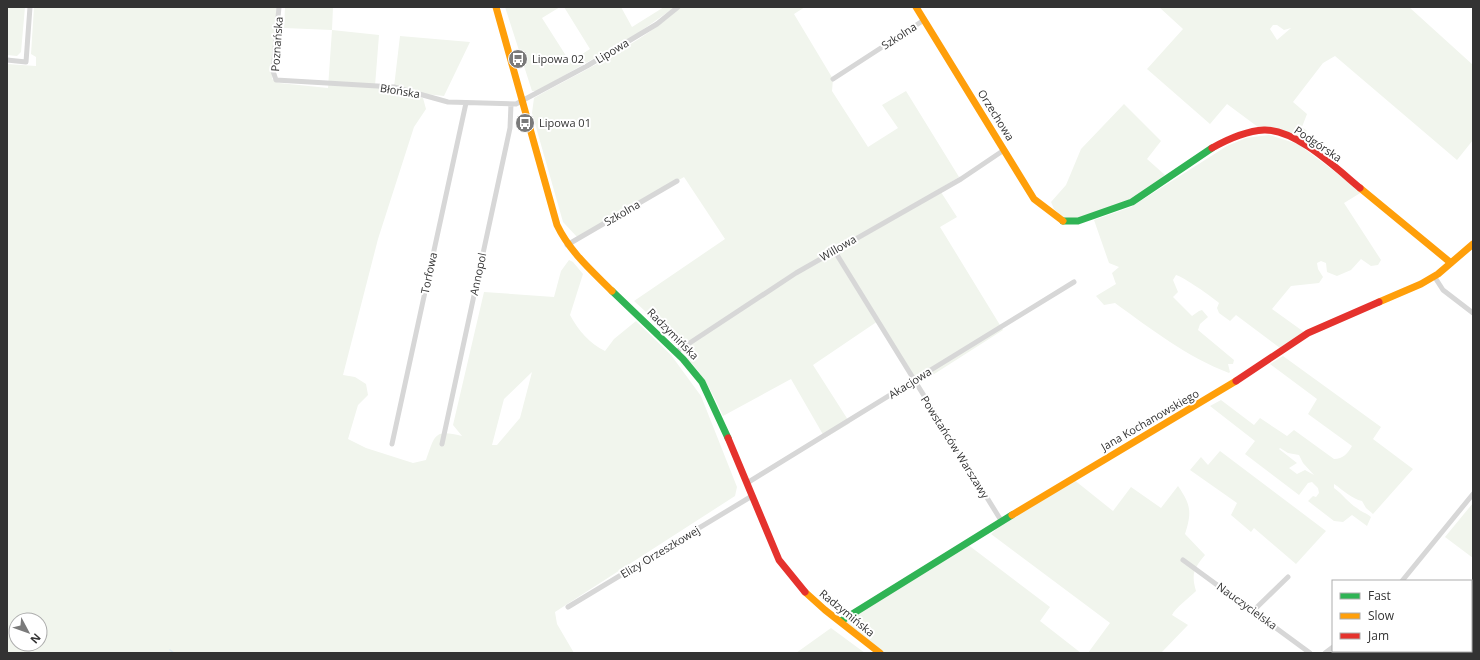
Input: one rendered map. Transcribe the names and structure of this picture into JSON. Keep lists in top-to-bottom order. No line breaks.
{"streets":{"street":["Szkolna","Poznańska","Lipowa","Błońska","Orzechowa","Podgórska","Willowa","Torfowa","Annopol","Radzymińska","Akacjowa","Jana Kochanowskiego","Powstańców Warszawy","Elizy Orzeszkowej","Nauczycielska"]},"crossings":[["Szkolna","Orzechowa"],["Szkolna","Radzymińska"],["Poznańska","Błońska"],["Lipowa","Błońska"],["Lipowa","Radzymińska"],["Błońska","Torfowa"],["Błońska","Annopol"],["Błońska","Radzymińska"],["Orzechowa","Podgórska"],["Orzechowa","Willowa"],["Podgórska","Jana Kochanowskiego"],["Willowa","Radzymińska"],["Willowa","Powstańców Warszawy"],["Radzymińska","Akacjowa"],["Radzymińska","Jana Kochanowskiego"],["Radzymińska","Elizy Orzeszkowej"],["Akacjowa","Powstańców Warszawy"],["Jana Kochanowskiego","Powstańców Warszawy"]],"places":{"bus stop":["Lipowa 02","Lipowa 01"]},"legend":["Fast","Slow","Jam"],"north":"bottom right"}
